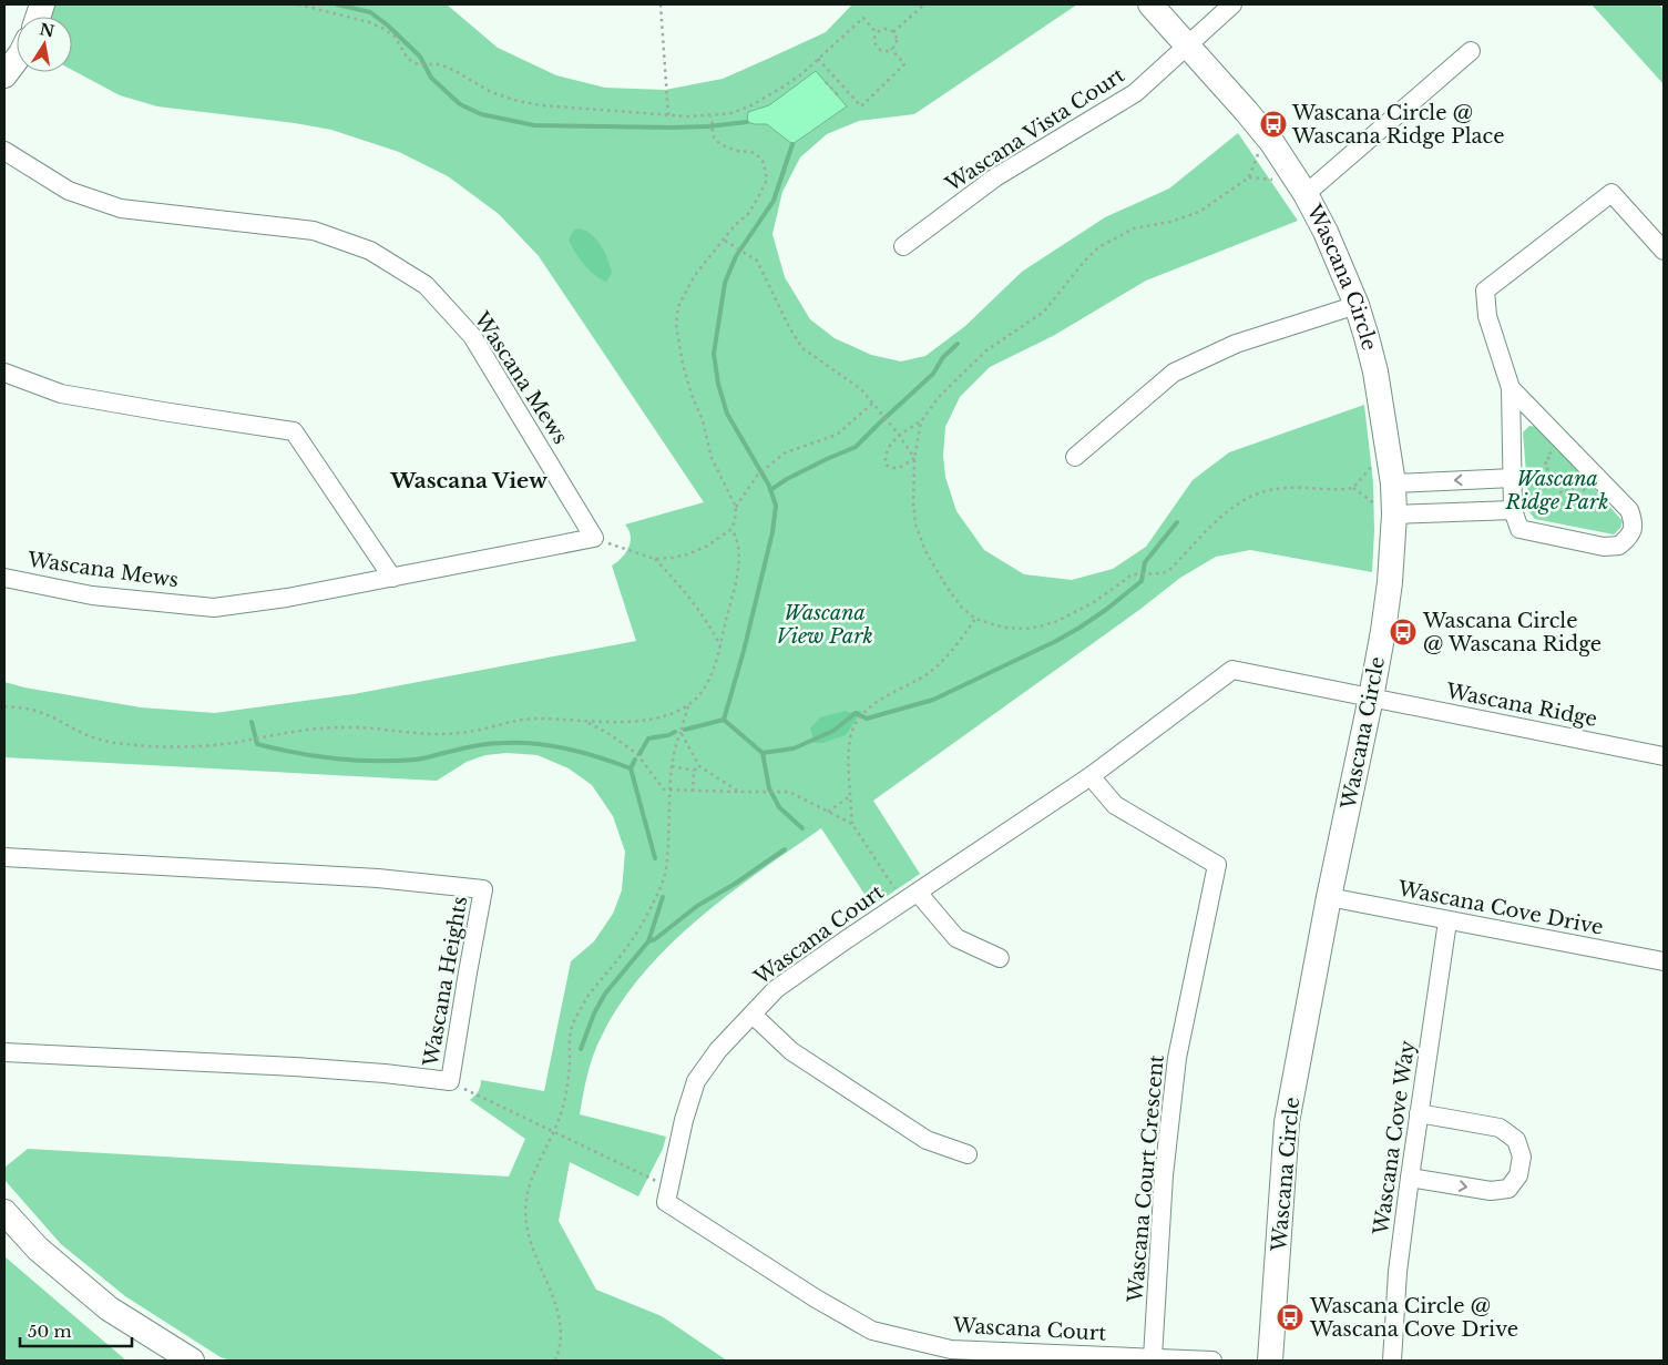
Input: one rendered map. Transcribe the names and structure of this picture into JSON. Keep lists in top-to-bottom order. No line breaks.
{"streets":{"street":["Wascana Vista Court","Wascana Circle","Wascana Mews","Wascana Ridge","Wascana Cove Drive","Wascana Court","Wascana Heights","Wascana Cove Way","Wascana Court Crescent"]},"crossings":[["Wascana Vista Court","Wascana Circle"],["Wascana Circle","Wascana Ridge"],["Wascana Circle","Wascana Cove Drive"],["Wascana Circle","Wascana Court"],["Wascana Ridge","Wascana Court"],["Wascana Cove Drive","Wascana Cove Way"],["Wascana Court","Wascana Court Crescent"]],"districts":["Wascana View"],"parks":["Wascana Ridge Park","Wascana View Park"],"places":{"bus stop":["Wascana Circle @ Wascana Ridge Place","Wascana Circle @ Wascana Ridge","Wascana Circle @ Wascana Cove Drive"]},"scale_bar":"50 m","north":"top"}
